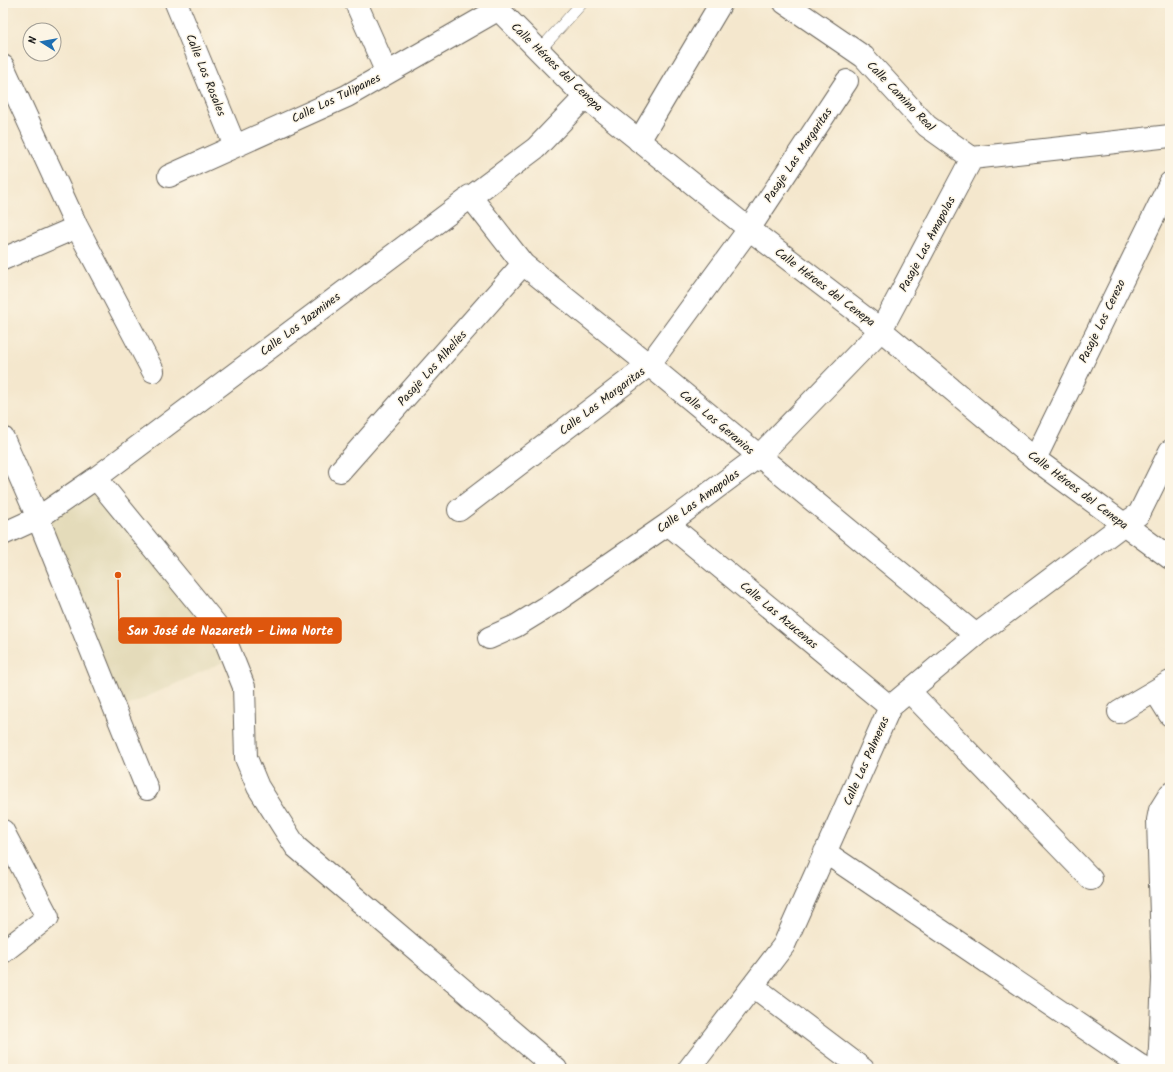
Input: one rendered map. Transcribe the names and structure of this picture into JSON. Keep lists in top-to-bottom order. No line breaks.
{"streets":{"street":["Calle Héroes del Cenepa","Calle Los Rosales","Calle Camino Real","Calle Los Tulipanes","Pasaje Las Margaritas","Pasaje Las Amapolas","Pasaje Los Cerezo","Calle Los Jazmines","Pasaje Los Alhelíes","Calle Las Margaritas","Calle Los Geranios","Calle Las Amapolas","Calle Las Azucenas","Calle Las Palmeras"]},"crossings":[["Calle Héroes del Cenepa","Calle Los Tulipanes"],["Calle Héroes del Cenepa","Pasaje Las Margaritas"],["Calle Héroes del Cenepa","Pasaje Las Amapolas"],["Calle Héroes del Cenepa","Pasaje Los Cerezo"],["Calle Héroes del Cenepa","Calle Los Jazmines"],["Calle Héroes del Cenepa","Calle Las Margaritas"],["Calle Héroes del Cenepa","Calle Las Amapolas"],["Calle Héroes del Cenepa","Calle Las Palmeras"],["Calle Los Rosales","Calle Los Tulipanes"],["Calle Camino Real","Pasaje Las Amapolas"],["Pasaje Las Margaritas","Calle Las Margaritas"],["Pasaje Las Amapolas","Calle Las Amapolas"],["Calle Los Jazmines","Calle Los Geranios"],["Pasaje Los Alhelíes","Calle Los Geranios"],["Calle Las Margaritas","Calle Los Geranios"],["Calle Los Geranios","Calle Las Amapolas"],["Calle Los Geranios","Calle Las Palmeras"],["Calle Las Amapolas","Calle Las Azucenas"],["Calle Las Azucenas","Calle Las Palmeras"]],"places":["San José de Nazareth - Lima Norte"],"north":"left"}
